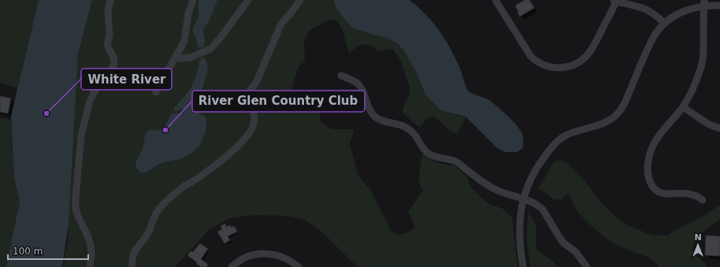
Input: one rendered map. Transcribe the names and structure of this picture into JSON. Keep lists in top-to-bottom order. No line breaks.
{"places":["White River","River Glen Country Club"],"scale_bar":"100 m","north":"top"}
